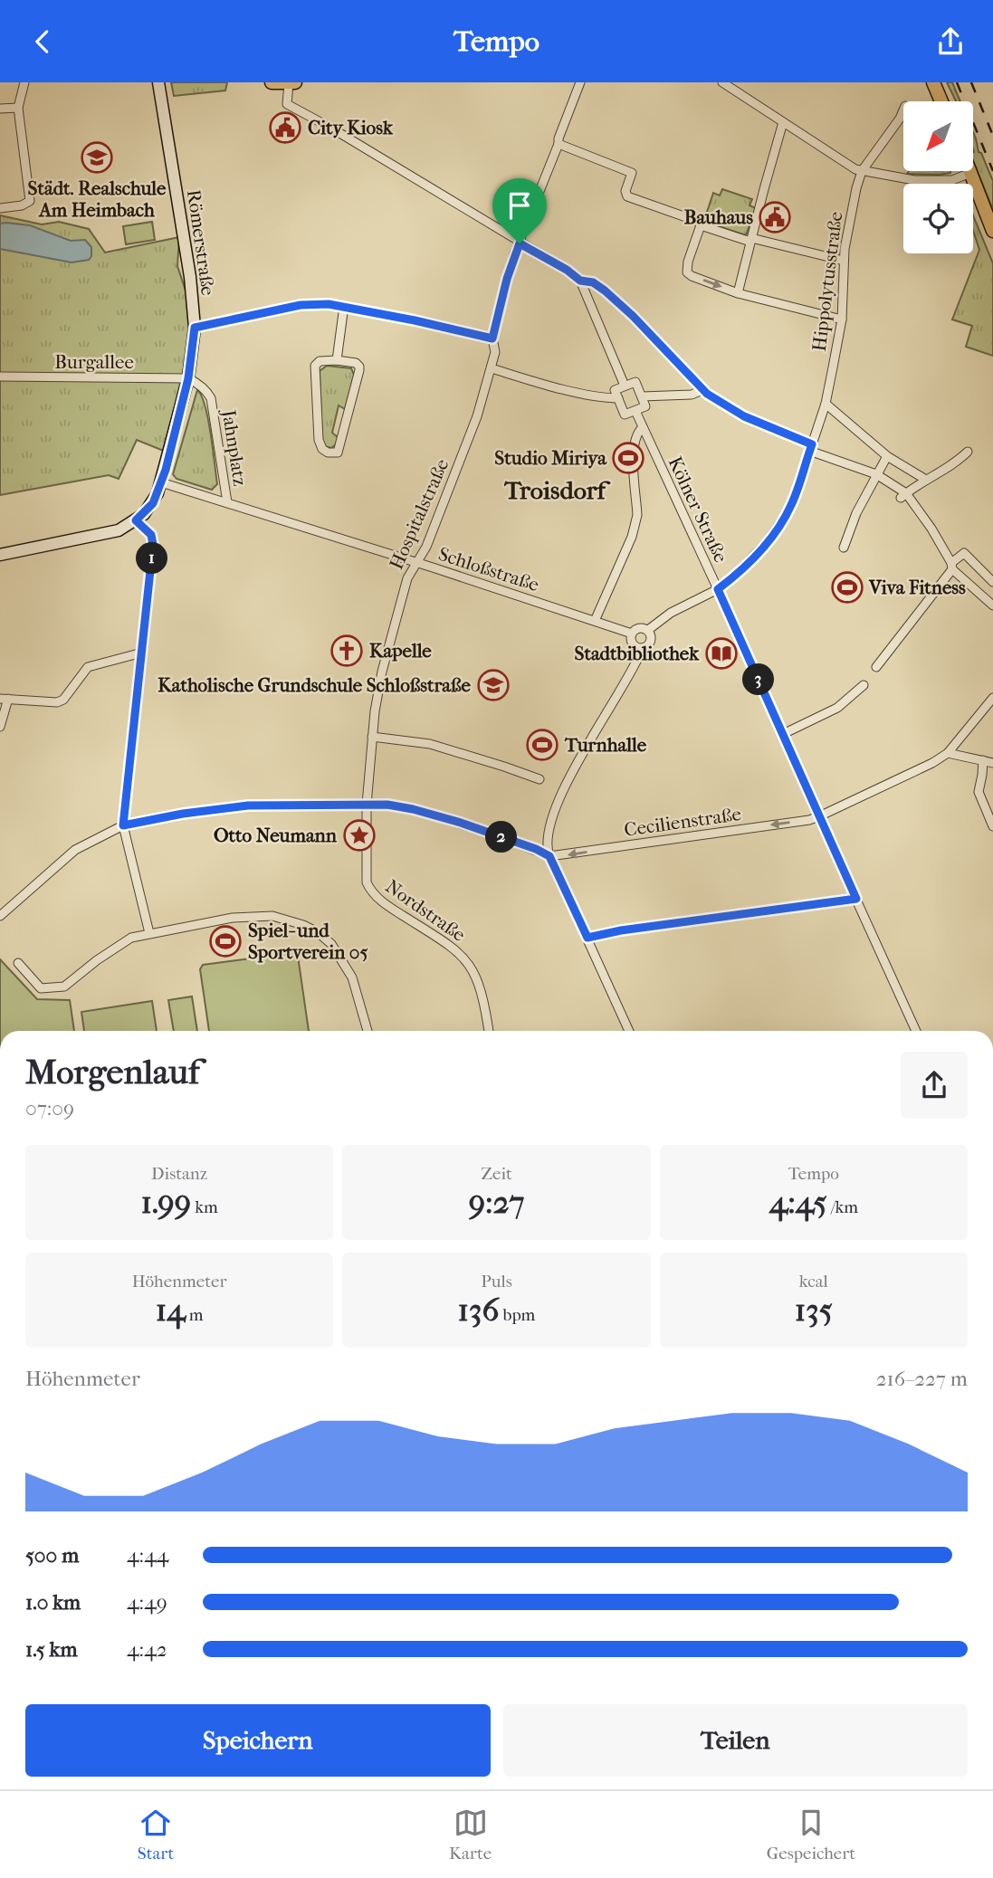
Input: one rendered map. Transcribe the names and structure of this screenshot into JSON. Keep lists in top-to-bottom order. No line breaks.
{"streets":{"street":["Römerstraße","Hippolytusstraße","Burgallee","Jahnplatz","Kölner Straße","Hospitalstraße","Schloßstraße","Cecilienstraße","Nordstraße"]},"crossings":[["Römerstraße","Burgallee"],["Römerstraße","Jahnplatz"],["Hippolytusstraße","Kölner Straße"],["Burgallee","Jahnplatz"],["Jahnplatz","Schloßstraße"],["Kölner Straße","Cecilienstraße"],["Hospitalstraße","Schloßstraße"],["Hospitalstraße","Nordstraße"]],"one_way":["Cecilienstraße"],"districts":["Troisdorf"],"places":{"public building":["City Kiosk","Bauhaus"],"school or university":["Städt. Realschule Am Heimbach","Katholische Grundschule Schloßstraße"],"sports":["Studio Miriya","Viva Fitness","Turnhalle","Spiel- und Sportverein 05"],"church":["Kapelle"],"library":["Stadtbibliothek"],"place":["Otto Neumann"]},"north":"bottom left","page":{"header":"Tempo","pins":["1","3","2"],"heading":["Morgenlauf","07:09"],"stats":[["Distanz","1.99 km"],["Zeit","9:27"],["Tempo","4:45 /km"],["Höhenmeter","14 m"],["Puls","136 bpm"],["kcal","135"]],"chart":["Höhenmeter","216–227 m"],"list":[{"name":"500 m","note":"4:44"},{"name":"1.0 km","note":"4:49"},{"name":"1.5 km","note":"4:42"}],"buttons":["Speichern","Teilen"],"tabs":["Start","Karte","Gespeichert"]}}
